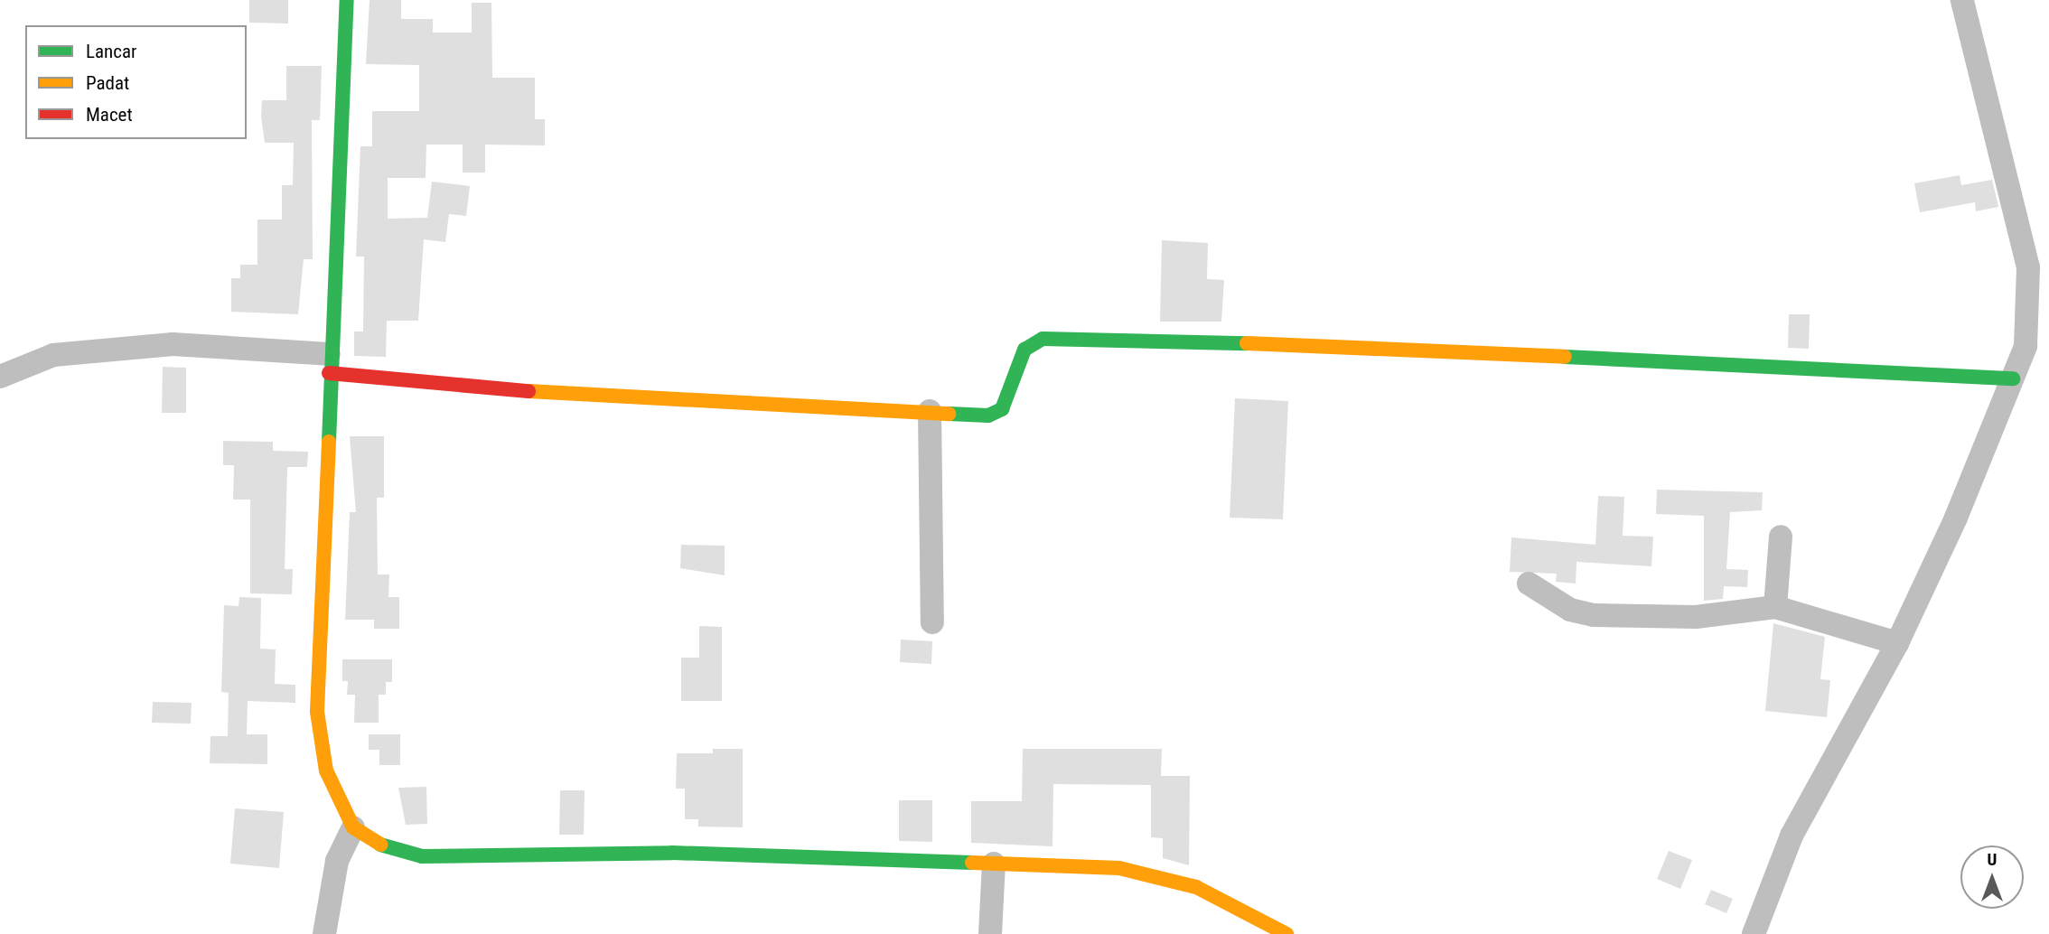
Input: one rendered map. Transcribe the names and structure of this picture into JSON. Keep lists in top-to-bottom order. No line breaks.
{"legend":["Lancar","Padat","Macet"],"north":"top"}
